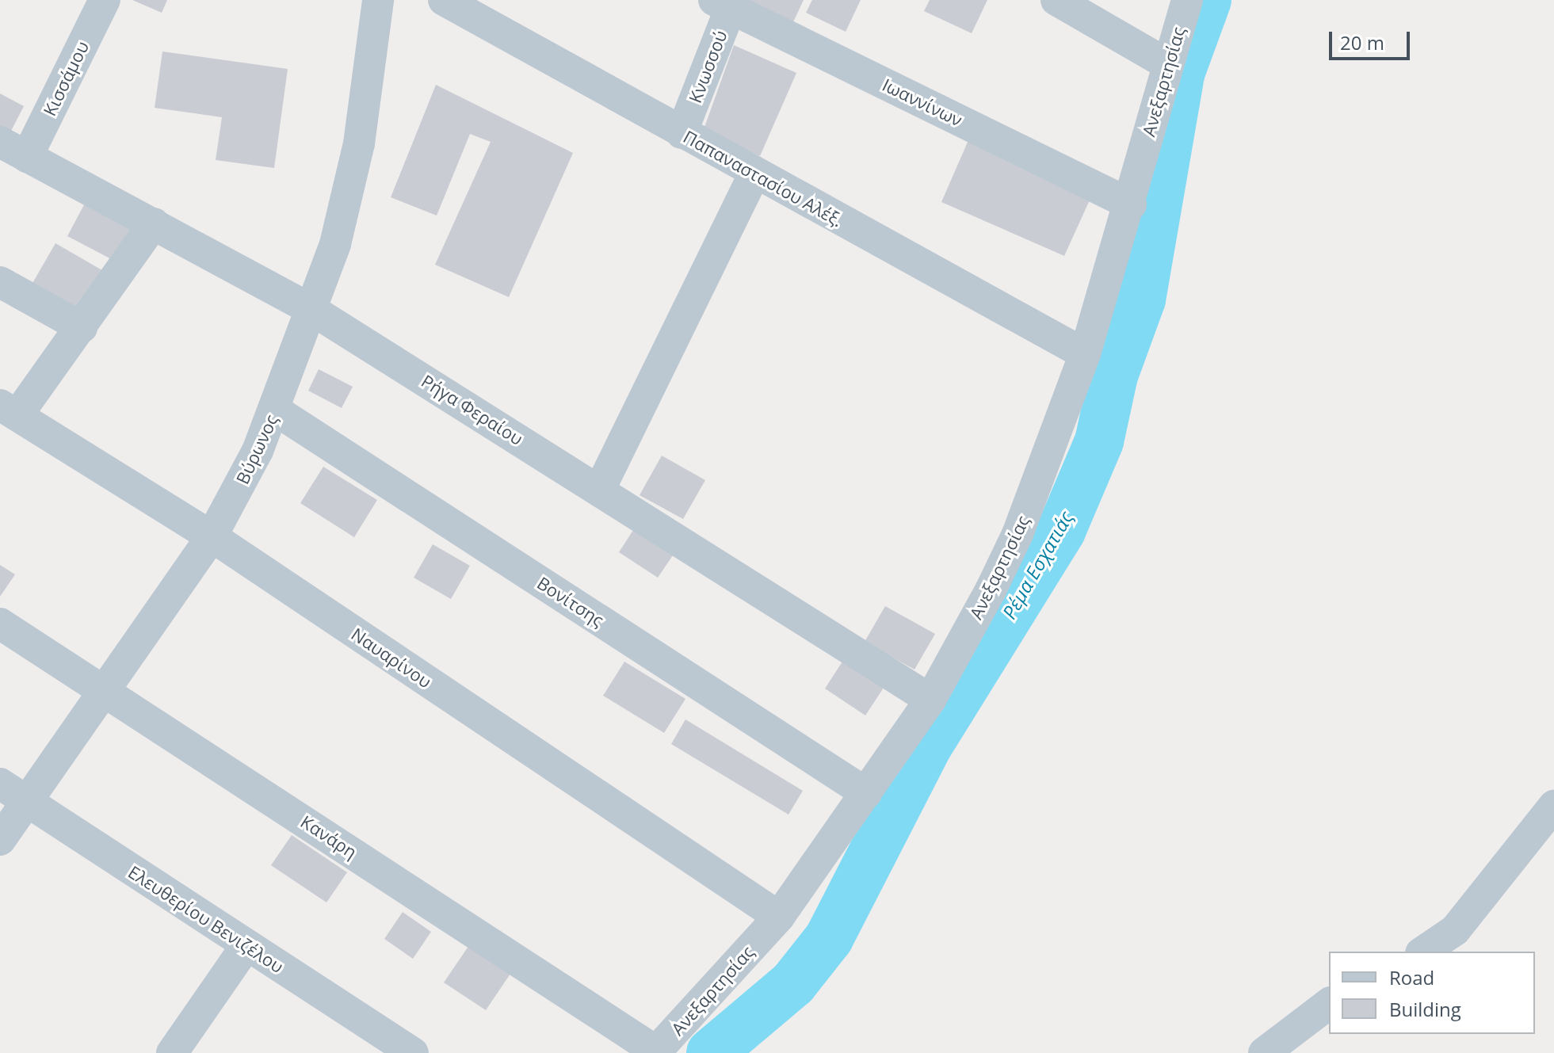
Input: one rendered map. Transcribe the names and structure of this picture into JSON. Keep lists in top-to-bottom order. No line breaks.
{"streets":{"street":["Κνωσσού","Κισσάμου","Ανεξαρτησίας","Ιωαννίνων","Παπαναστασίου Αλέξ.","Ρήγα Φεραίου","Βύρωνος","Βονίτσης","Ναυαρίνου","Κανάρη","Ελευθερίου Βενιζέλου"]},"crossings":[["Κνωσσού","Ιωαννίνων"],["Κνωσσού","Παπαναστασίου Αλέξ."],["Κισσάμου","Ρήγα Φεραίου"],["Ανεξαρτησίας","Ιωαννίνων"],["Ανεξαρτησίας","Παπαναστασίου Αλέξ."],["Ανεξαρτησίας","Ρήγα Φεραίου"],["Ανεξαρτησίας","Βονίτσης"],["Ανεξαρτησίας","Ναυαρίνου"],["Ανεξαρτησίας","Κανάρη"],["Ρήγα Φεραίου","Βύρωνος"],["Βύρωνος","Βονίτσης"],["Βύρωνος","Ναυαρίνου"],["Βύρωνος","Κανάρη"],["Βύρωνος","Ελευθερίου Βενιζέλου"]],"water":["Ρέμα Εσχατιάς"],"legend":["Road","Building"],"scale_bar":"20 m"}
